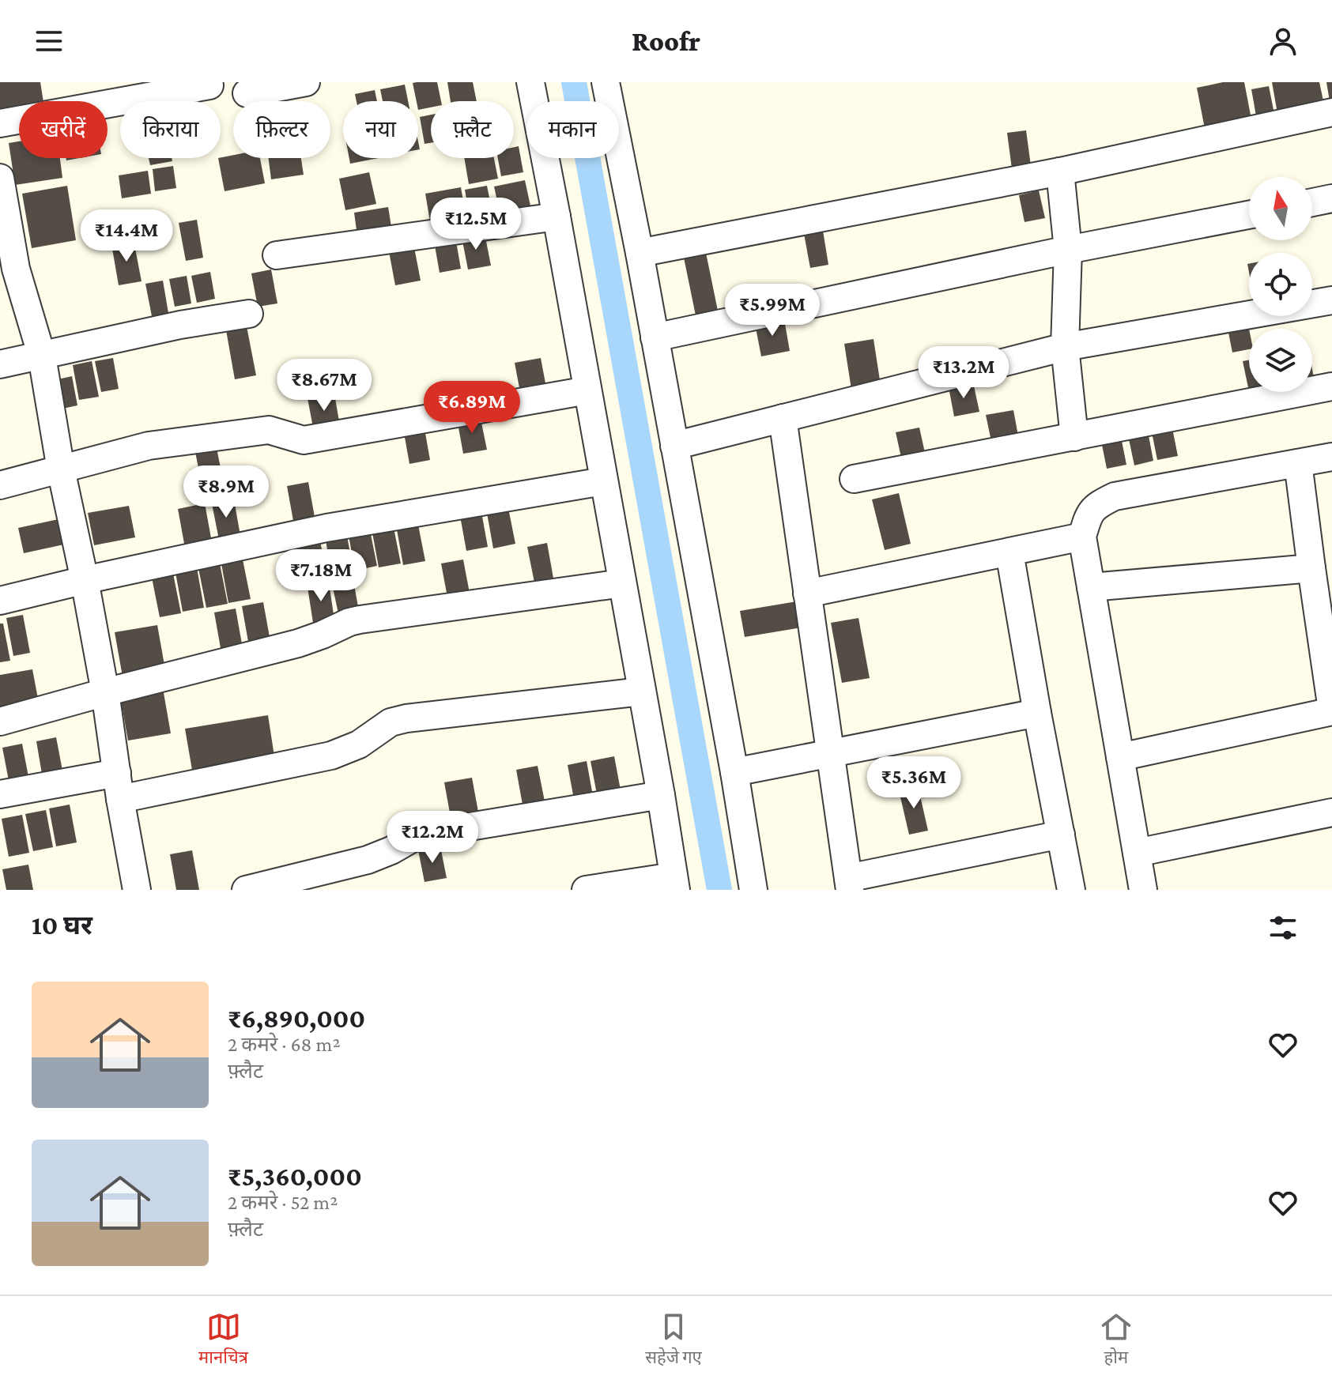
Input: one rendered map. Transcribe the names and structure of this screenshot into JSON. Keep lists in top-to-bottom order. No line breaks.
{"north":"top","page":{"header":"Roofr","chip":["खरीदें","किराया","फ़िल्टर","नया","फ़्लैट","मकान"],"price":["₹12.5M","₹14.4M","₹5.99M","₹13.2M","₹8.67M","₹6.89M","₹8.9M","₹7.18M","₹5.36M","₹12.2M"],"heading":"10 घर","list":[{"name":"₹6,890,000","note":"2 कमरे · 68 m² · फ़्लैट"},{"name":"₹5,360,000","note":"2 कमरे · 52 m² · फ़्लैट"}],"tabs":["मानचित्र","सहेजे गए","होम"]}}
